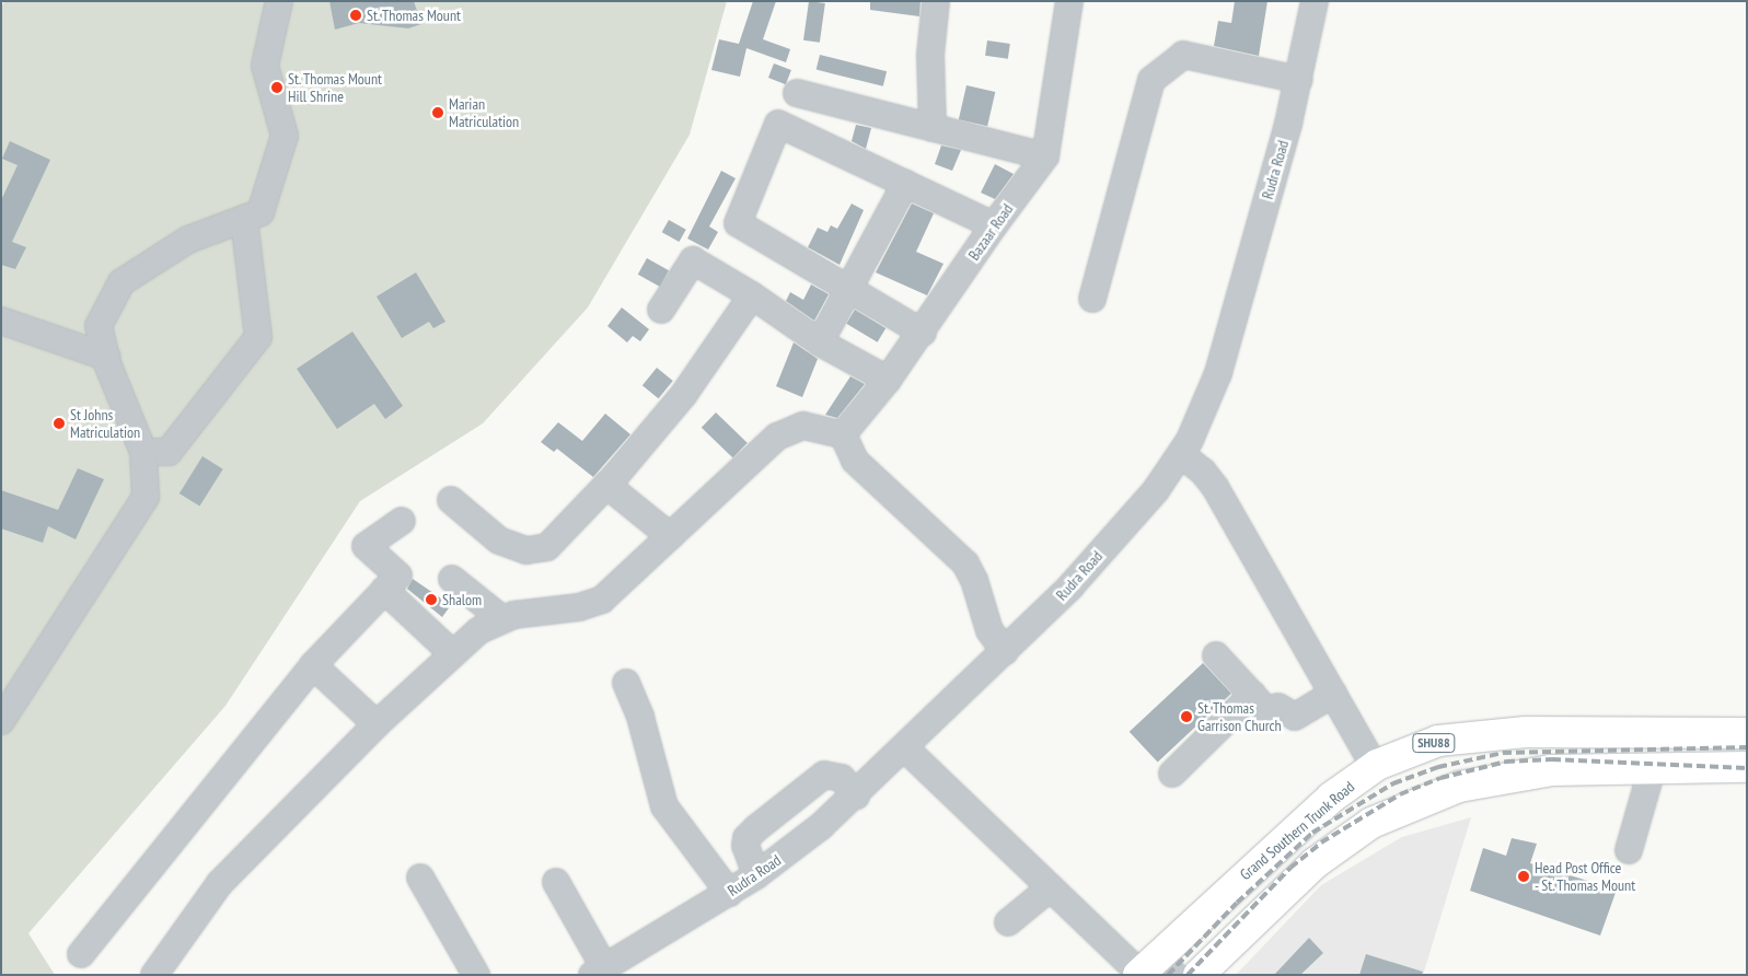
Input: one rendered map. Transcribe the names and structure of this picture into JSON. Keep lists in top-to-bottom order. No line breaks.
{"streets":{"main road":["SHU88","Grand Southern Trunk Road"],"street":["Rudra Road","Bazaar Road"]},"places":["St. Thomas Mount","St. Thomas Mount Hill Shrine","Marian Matriculation","St Johns Matriculation","Shalom","St. Thomas Garrison Church","Head Post Office - St. Thomas Mount"]}
